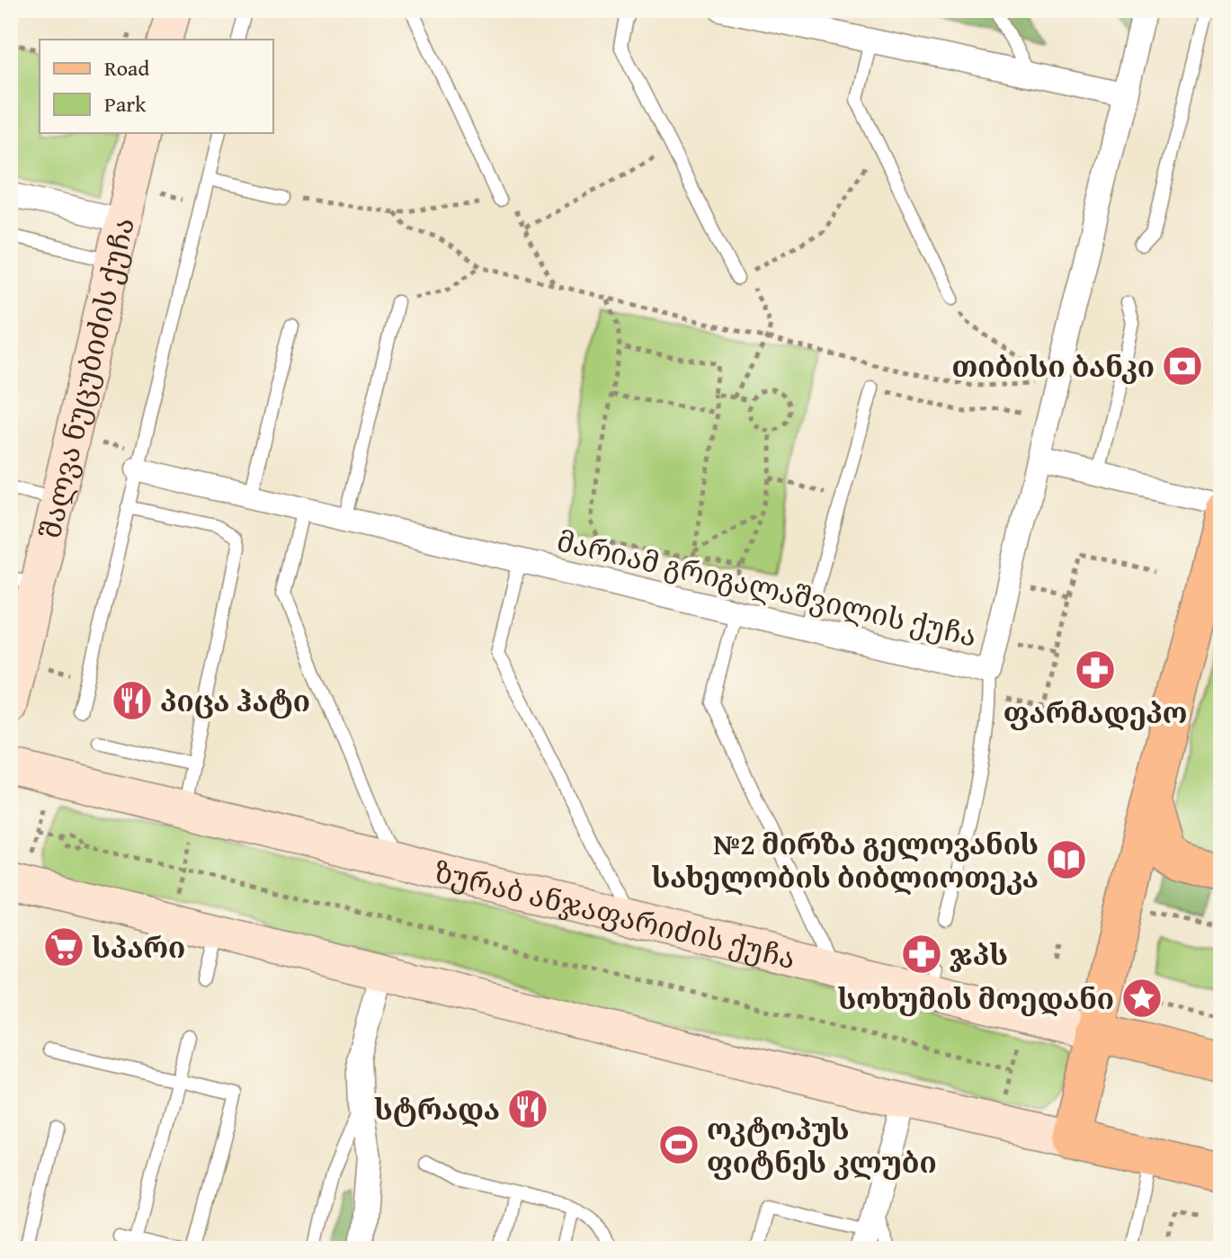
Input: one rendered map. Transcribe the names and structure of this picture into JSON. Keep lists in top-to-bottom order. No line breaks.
{"streets":{"main road":["შალვა ნუცუბიძის ქუჩა","ზურაბ ანჯაფარიძის ქუჩა"],"street":["მარიამ გრიგალაშვილის ქუჩა"]},"places":{"bank":["თიბისი ბანკი"],"pharmacy":["ფარმადეპო","ჯპს"],"restaurant":["პიცა ჰატი","სტრადა"],"library":["№2 მირზა გელოვანის სახელობის ბიბლიოთეკა"],"supermarket":["სპარი"],"place":["სოხუმის მოედანი"],"sports":["ოკტოპუს ფიტნეს კლუბი"]},"legend":["Road","Park"]}
